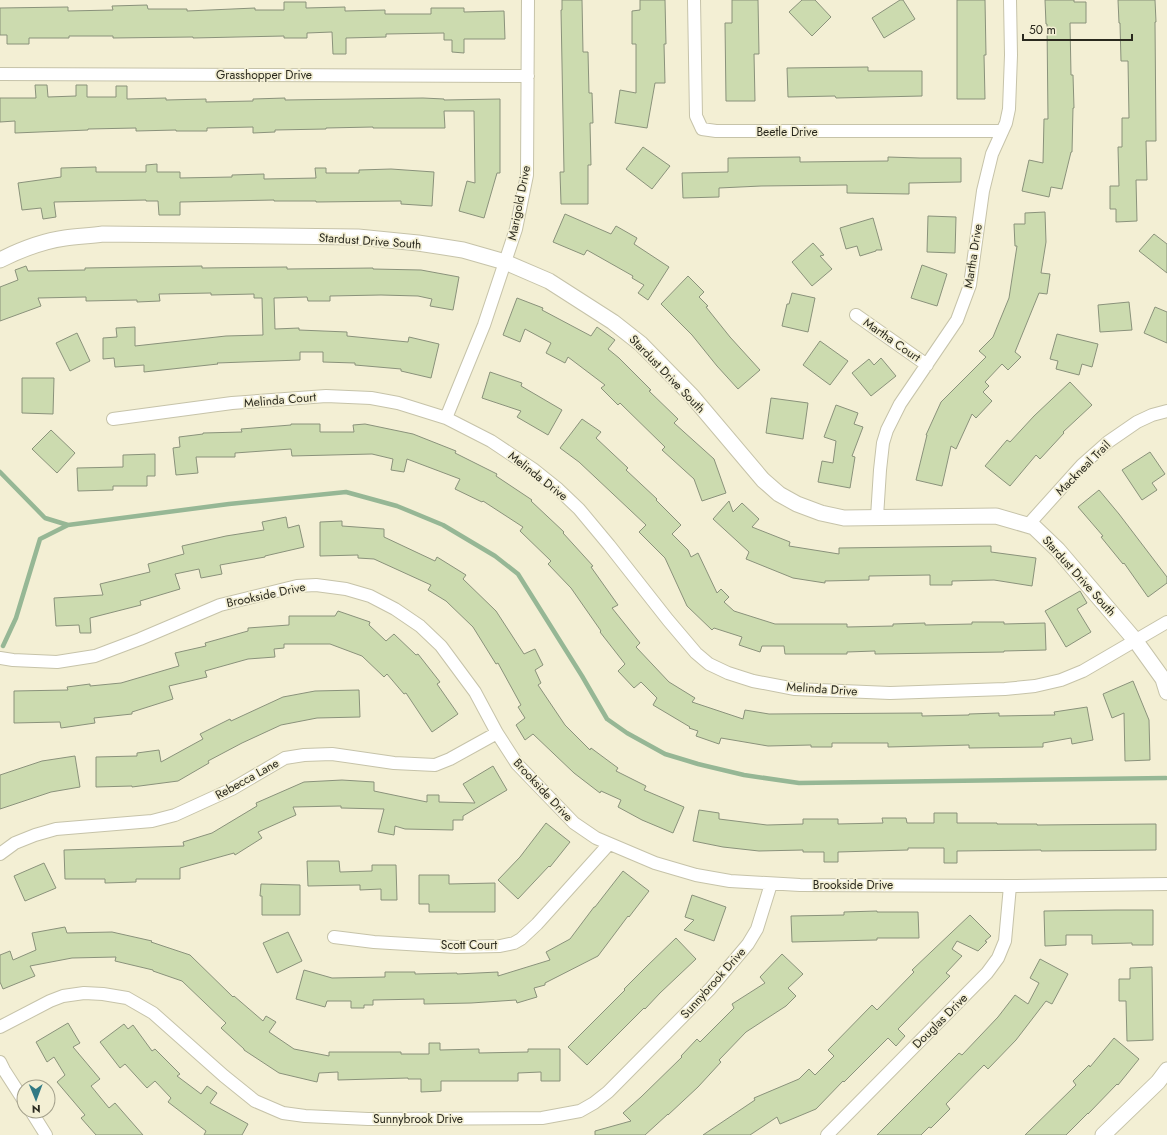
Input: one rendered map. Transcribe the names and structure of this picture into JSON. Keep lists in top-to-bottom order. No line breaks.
{"streets":{"street":["Grasshopper Drive","Beetle Drive","Marigold Drive","Stardust Drive South","Martha Drive","Martha Court","Melinda Court","Mackneal Trail","Melinda Drive","Brookside Drive","Rebecca Lane","Scott Court","Sunnybrook Drive","Douglas Drive"]},"crossings":[["Grasshopper Drive","Marigold Drive"],["Beetle Drive","Martha Drive"],["Marigold Drive","Stardust Drive South"],["Marigold Drive","Melinda Court"],["Marigold Drive","Melinda Drive"],["Stardust Drive South","Martha Drive"],["Stardust Drive South","Mackneal Trail"],["Stardust Drive South","Melinda Drive"],["Martha Drive","Martha Court"],["Melinda Court","Melinda Drive"],["Brookside Drive","Rebecca Lane"],["Brookside Drive","Scott Court"],["Brookside Drive","Sunnybrook Drive"],["Brookside Drive","Douglas Drive"]],"scale_bar":"50 m","north":"bottom"}
